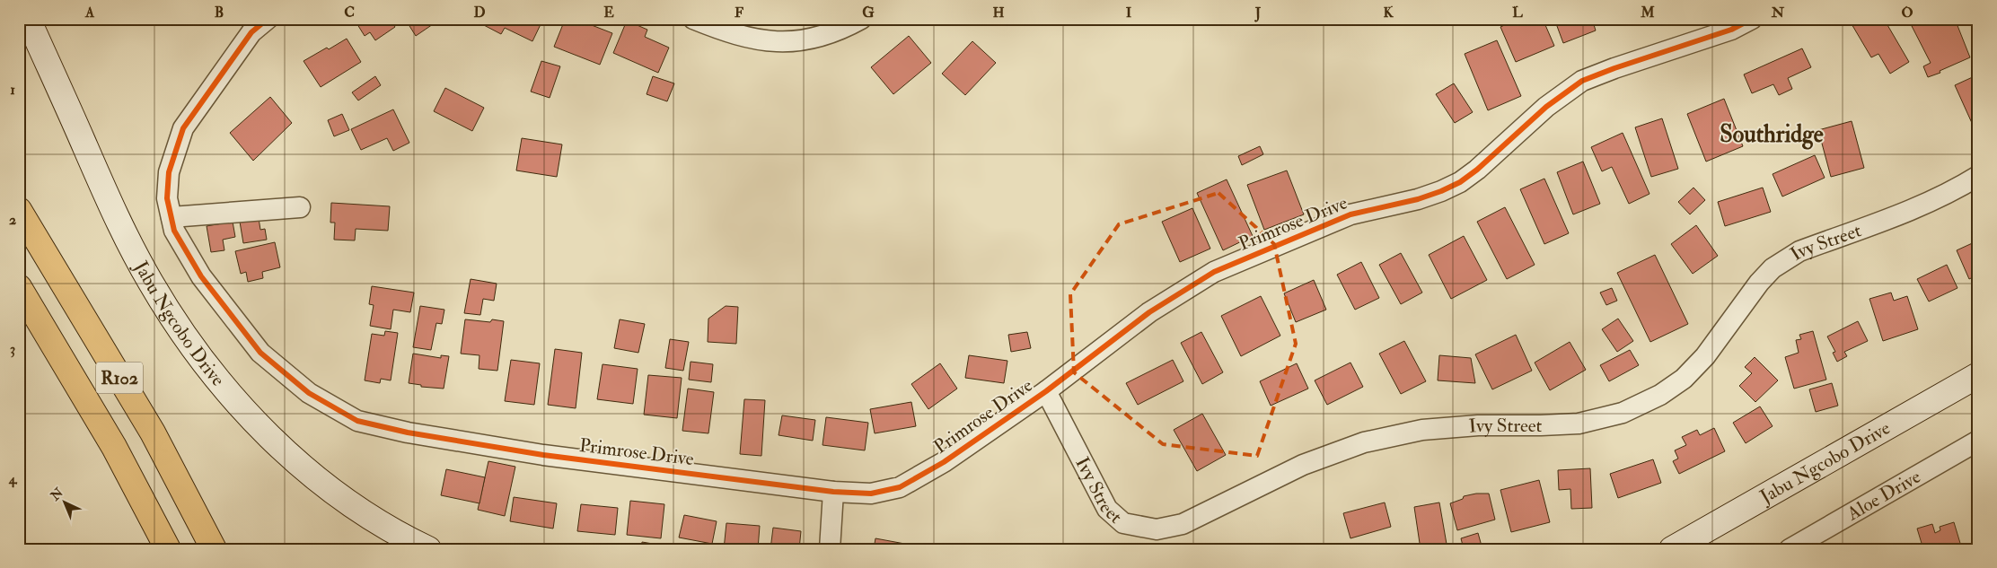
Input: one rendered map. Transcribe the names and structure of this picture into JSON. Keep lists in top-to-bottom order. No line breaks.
{"streets":{"main road":["Jabu Ngcobo Drive","R102"],"street":["Primrose Drive","Ivy Street","Aloe Drive"]},"crossings":[["Primrose Drive","Ivy Street"]],"districts":["Southridge"],"north":"top left","grid":{"columns":["A","B","C","D","E","F","G","H","I","J","K","L","M","N","O"],"rows":["1","2","3","4"]}}
